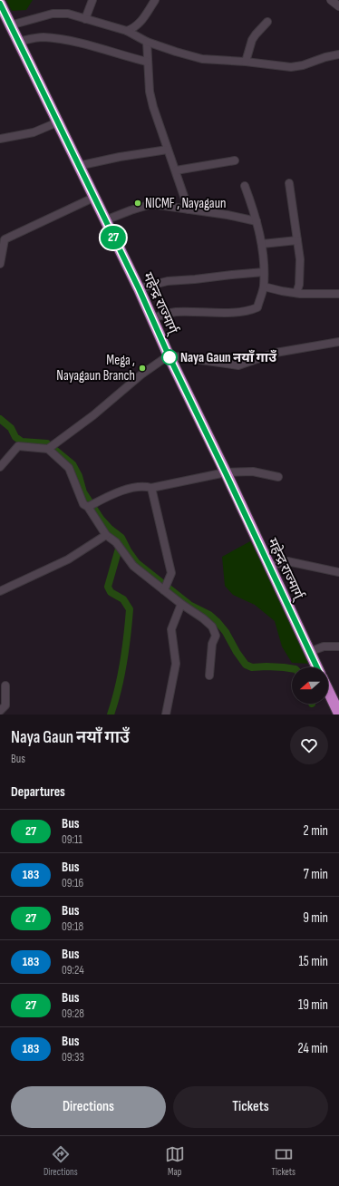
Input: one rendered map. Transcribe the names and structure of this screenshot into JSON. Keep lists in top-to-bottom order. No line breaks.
{"streets":{"highway":["महेन्द्र राज्मार्ग्"]},"places":["NICMF , Nayagaun","Naya Gaun नयाँ गाउँ","Mega , Nayagaun Branch"],"lines":["bus line 27"],"north":"left","page":{"on_map":"27","heading":[["Naya Gaun नयाँ गाउँ","Bus"],"Departures"],"list":[{"mark":"27","name":"Bus","note":"09:11","value":"2 min"},{"mark":"183","name":"Bus","note":"09:16","value":"7 min"},{"mark":"27","name":"Bus","note":"09:18","value":"9 min"},{"mark":"183","name":"Bus","note":"09:24","value":"15 min"},{"mark":"27","name":"Bus","note":"09:28","value":"19 min"},{"mark":"183","name":"Bus","note":"09:33","value":"24 min"}],"buttons":["Directions","Tickets"],"tabs":["Directions","Map","Tickets"]}}
